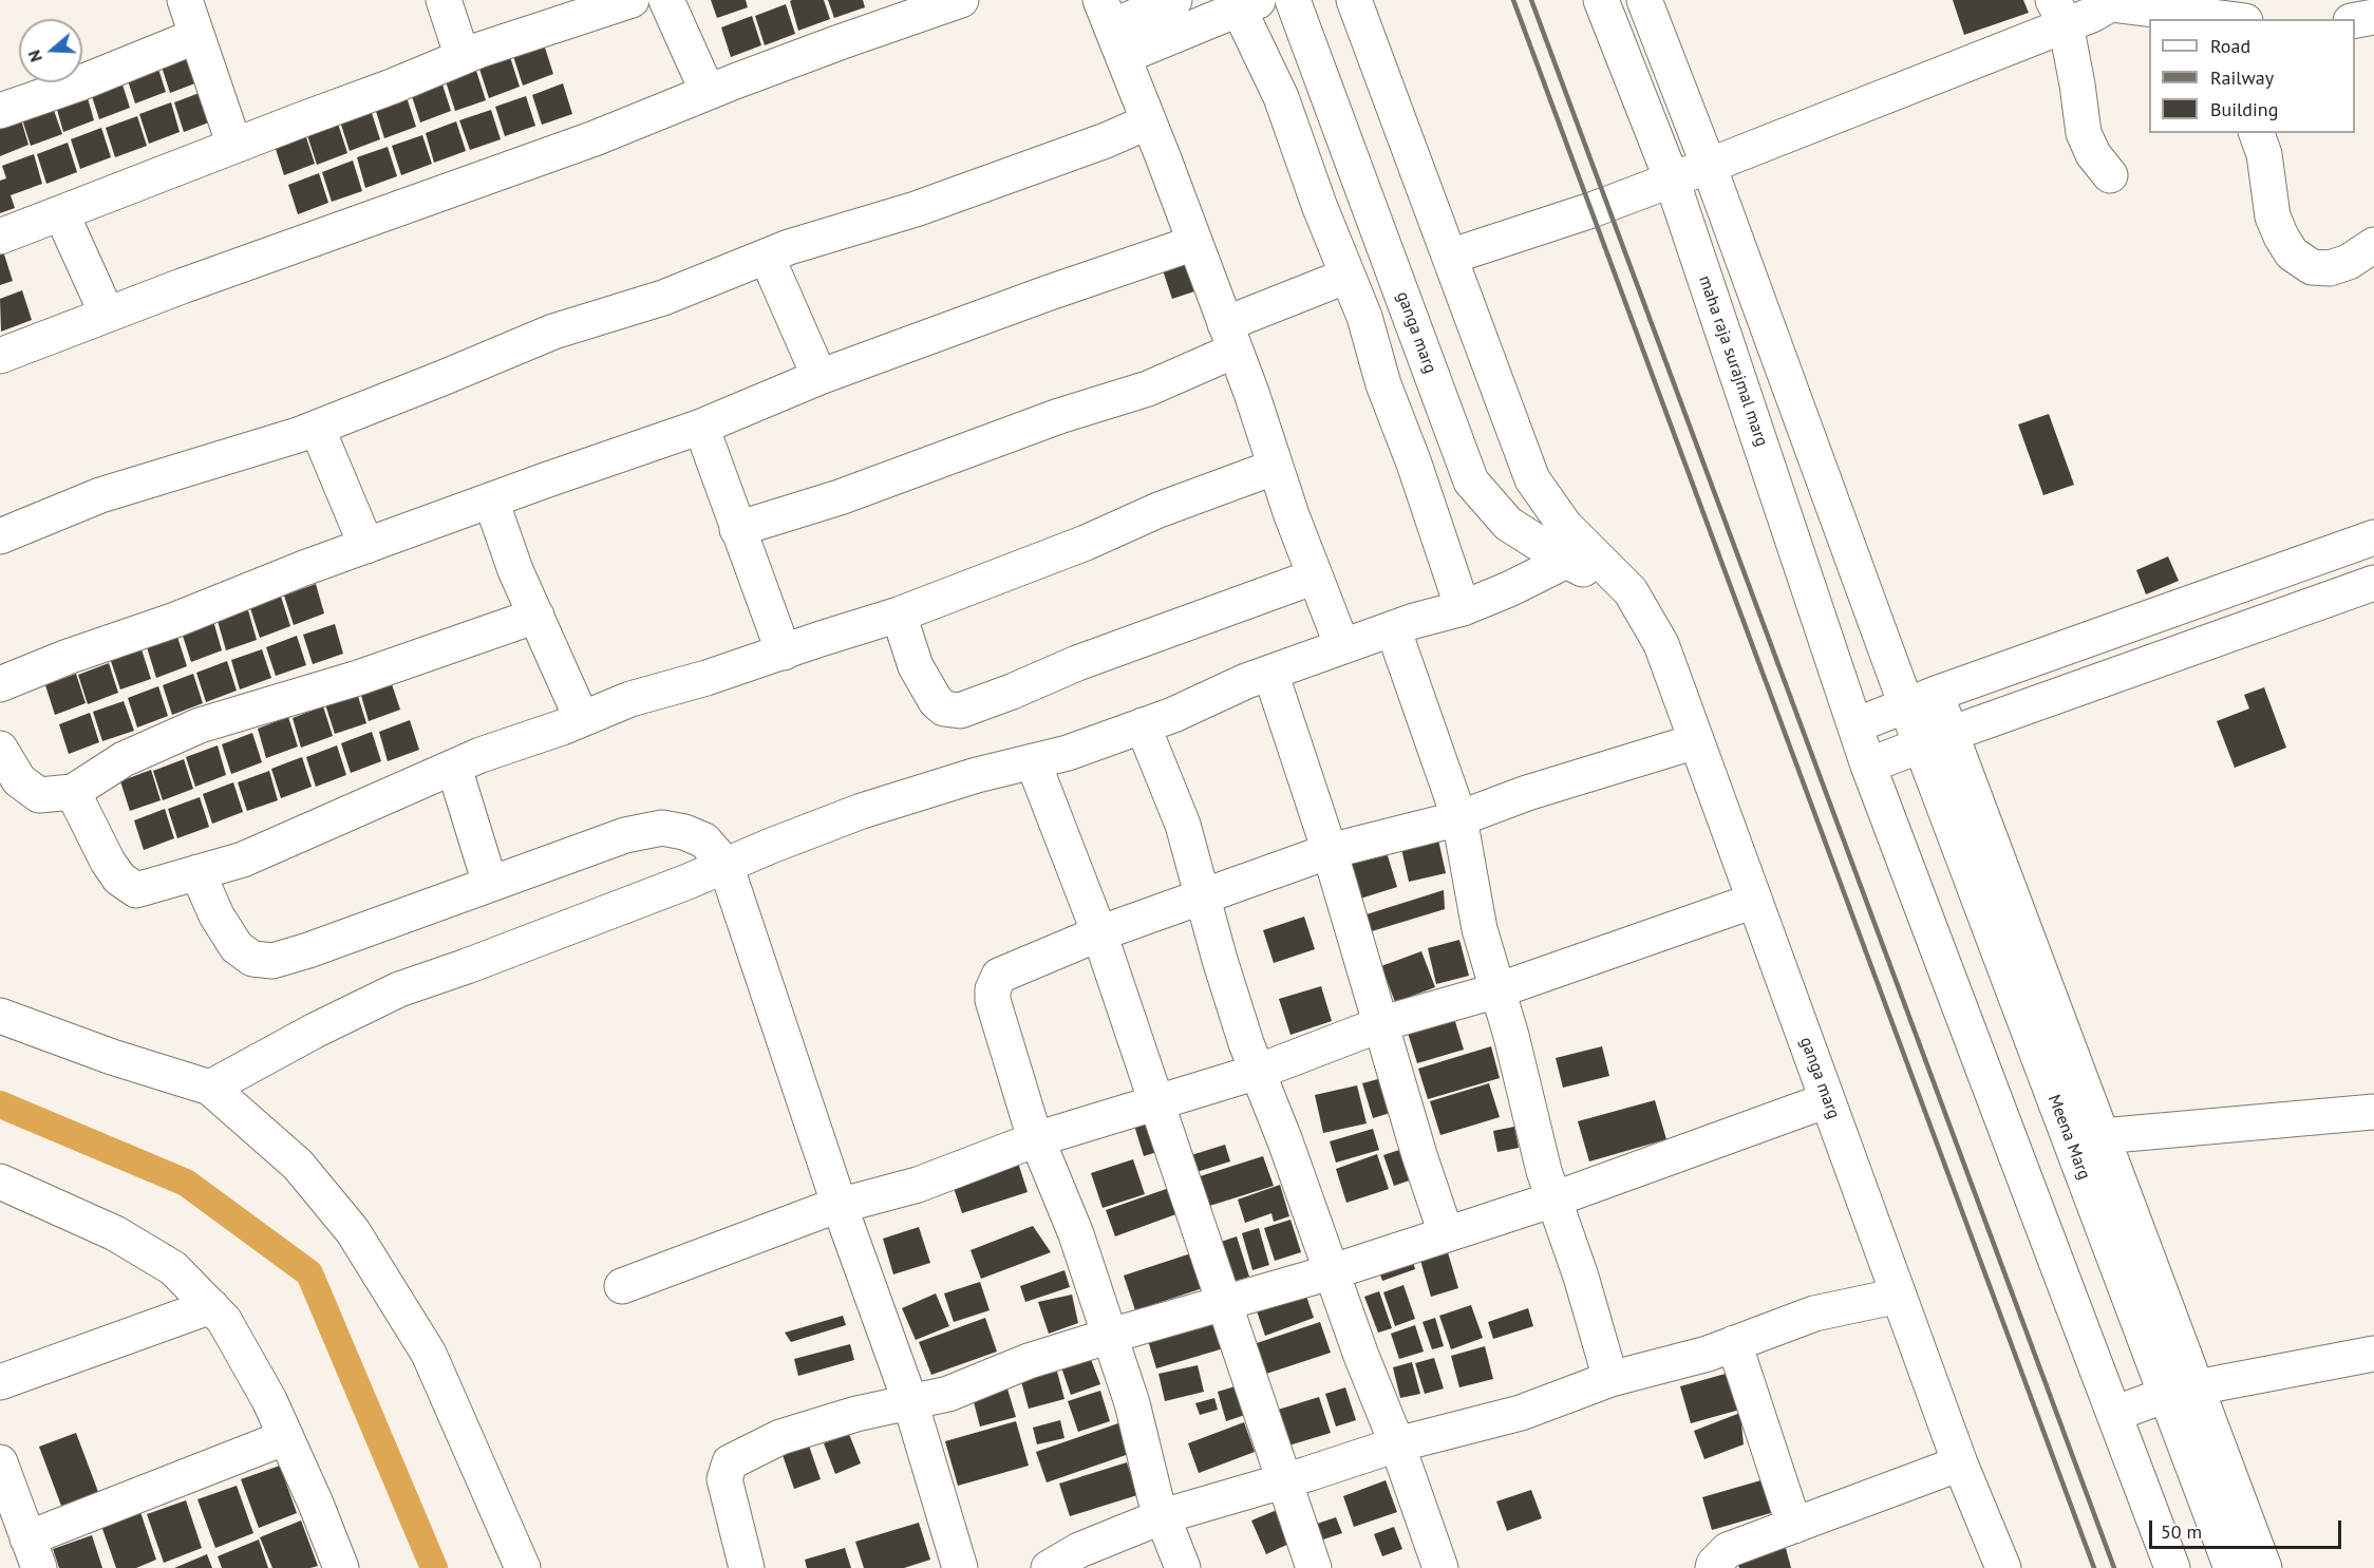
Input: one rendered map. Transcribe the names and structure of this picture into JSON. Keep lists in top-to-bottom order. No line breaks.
{"streets":{"street":["ganga marg","maha raja surajmal marg","Meena Marg"]},"legend":["Road","Railway","Building"],"scale_bar":"50 m","north":"left"}
